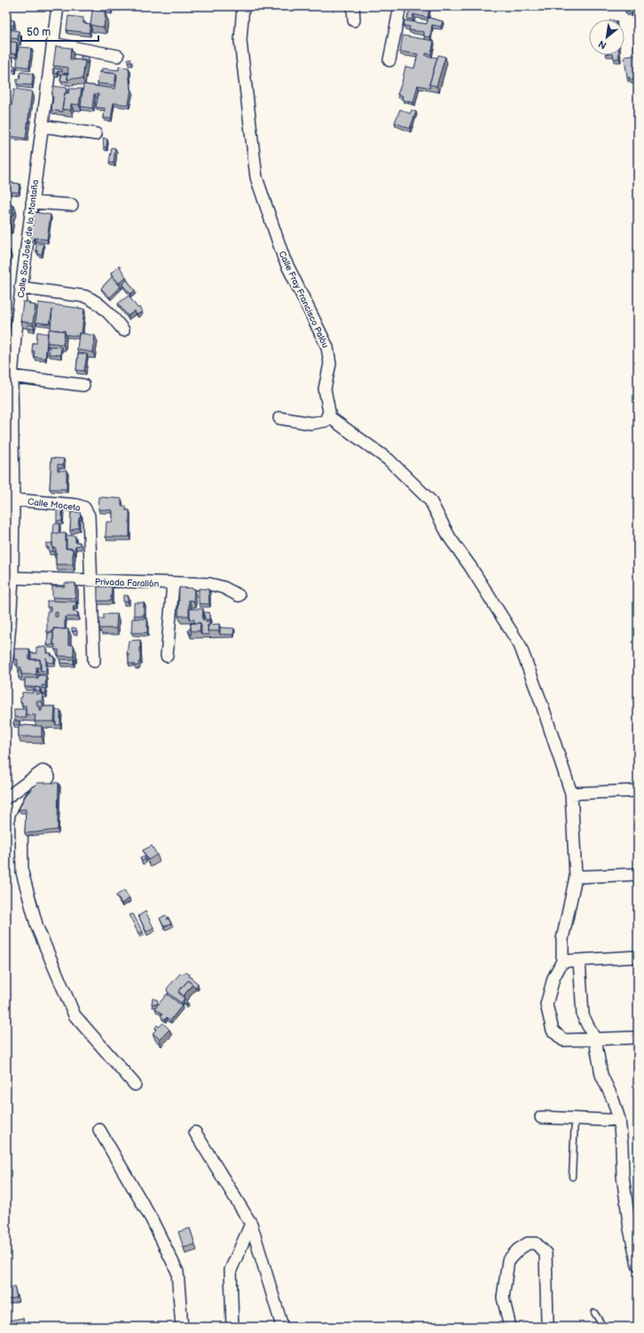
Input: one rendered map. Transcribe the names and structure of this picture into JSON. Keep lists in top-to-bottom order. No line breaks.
{"streets":{"street":["Calle San José de la Montaña","Calle Fray Francisco Palóu","Calle Moceta","Privada Farallón"]},"crossings":[["Calle San José de la Montaña","Calle Moceta"],["Calle San José de la Montaña","Privada Farallón"],["Calle Moceta","Privada Farallón"]],"scale_bar":"50 m","north":"bottom left"}
